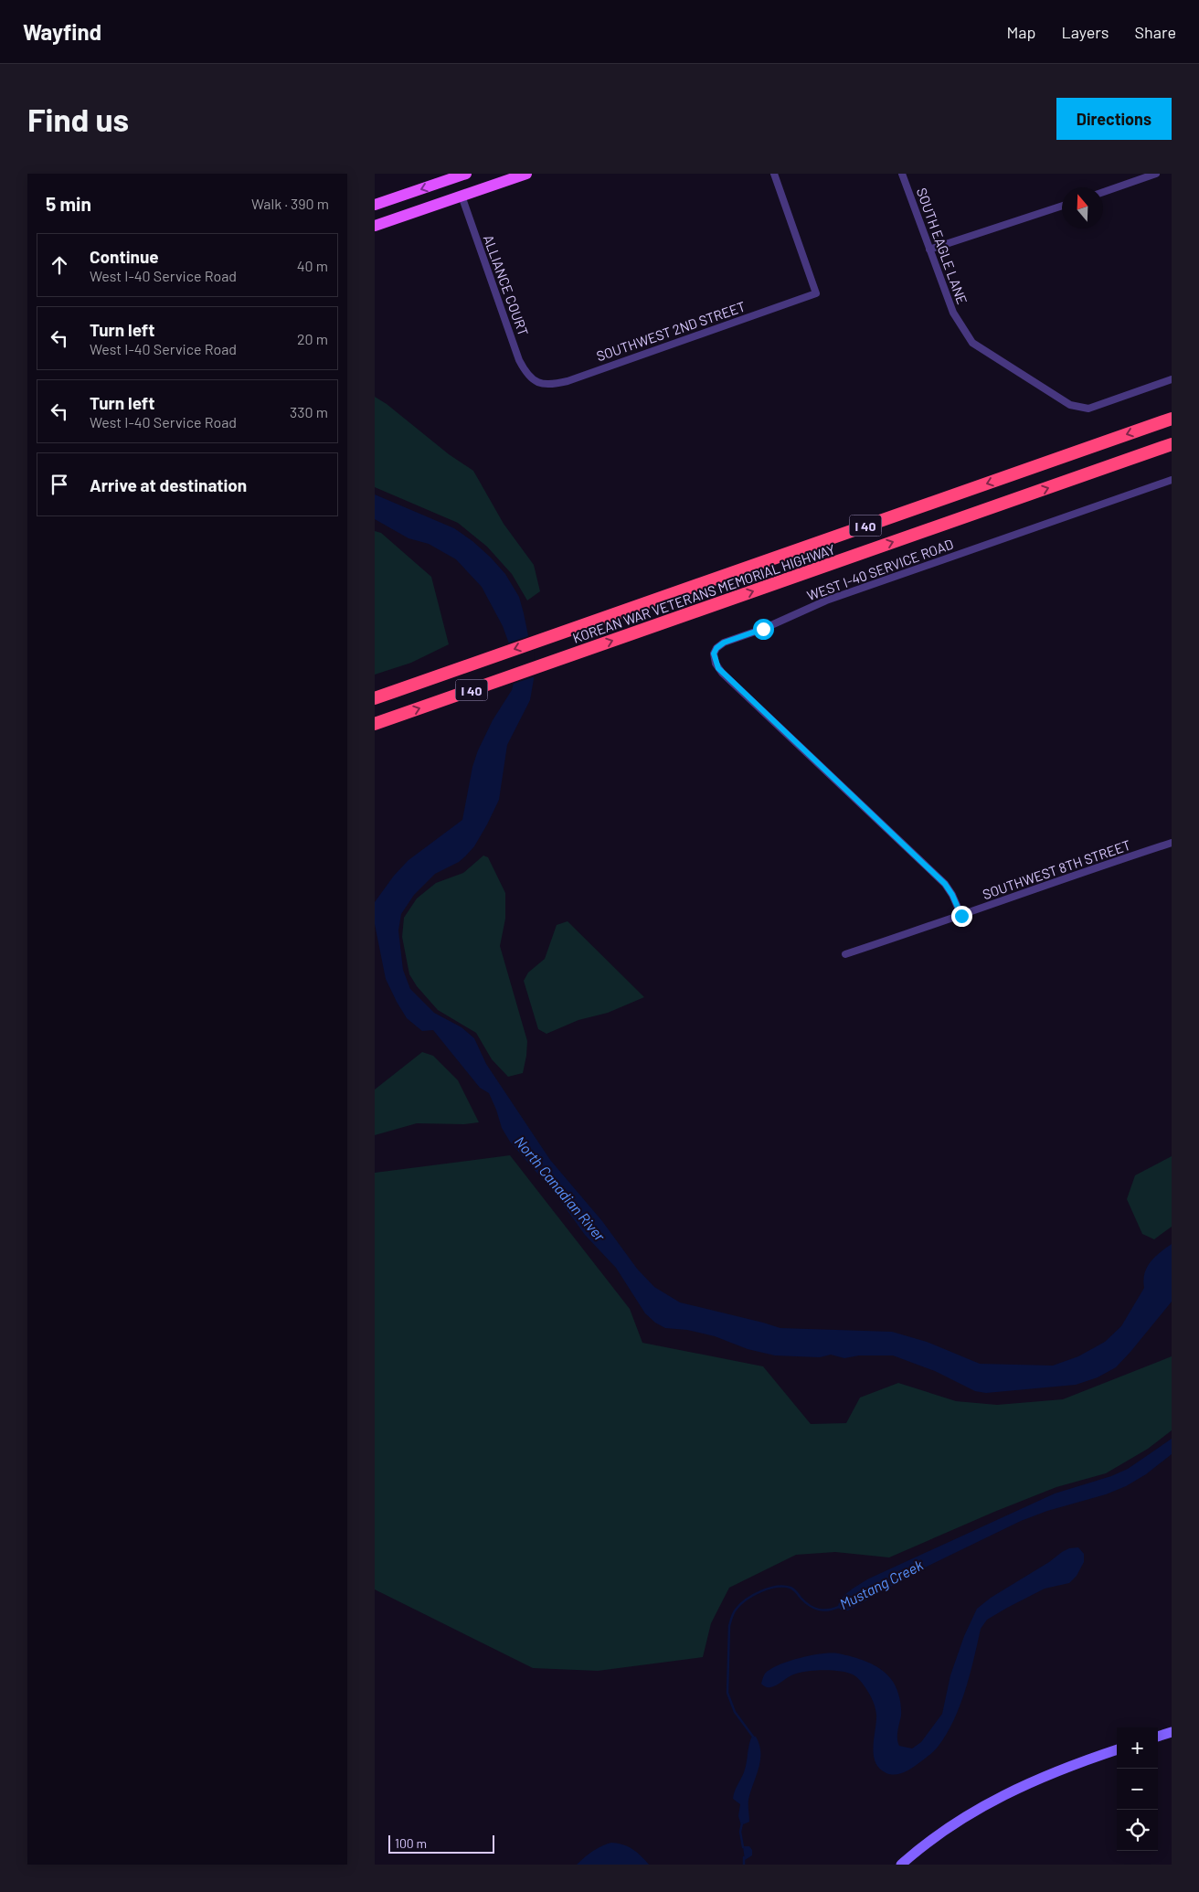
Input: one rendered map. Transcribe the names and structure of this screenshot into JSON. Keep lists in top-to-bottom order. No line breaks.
{"streets":{"highway":["I 40","KOREAN WAR VETERANS MEMORIAL HIGHWAY"],"street":["SOUTH EAGLE LANE","ALLIANCE COURT","SOUTHWEST 2ND STREET","WEST I-40 SERVICE ROAD","SOUTHWEST 8TH STREET"]},"crossings":[["ALLIANCE COURT","SOUTHWEST 2ND STREET"],["WEST I-40 SERVICE ROAD","SOUTHWEST 8TH STREET"]],"water":["North Canadian River","Mustang Creek"],"scale_bar":"100 m","north":"top","page":{"header":"Wayfind","nav":["Map","Layers","Share"],"buttons":"Directions","title":"Find us","heading":["5 min","Walk · 390 m"],"list":[["Continue","West I-40 Service Road","40 m"],["Turn left","West I-40 Service Road","20 m"],["Turn left","West I-40 Service Road","330 m"],"Arrive at destination"],"map_buttons":["+","−"],"scale":"100 m"}}
